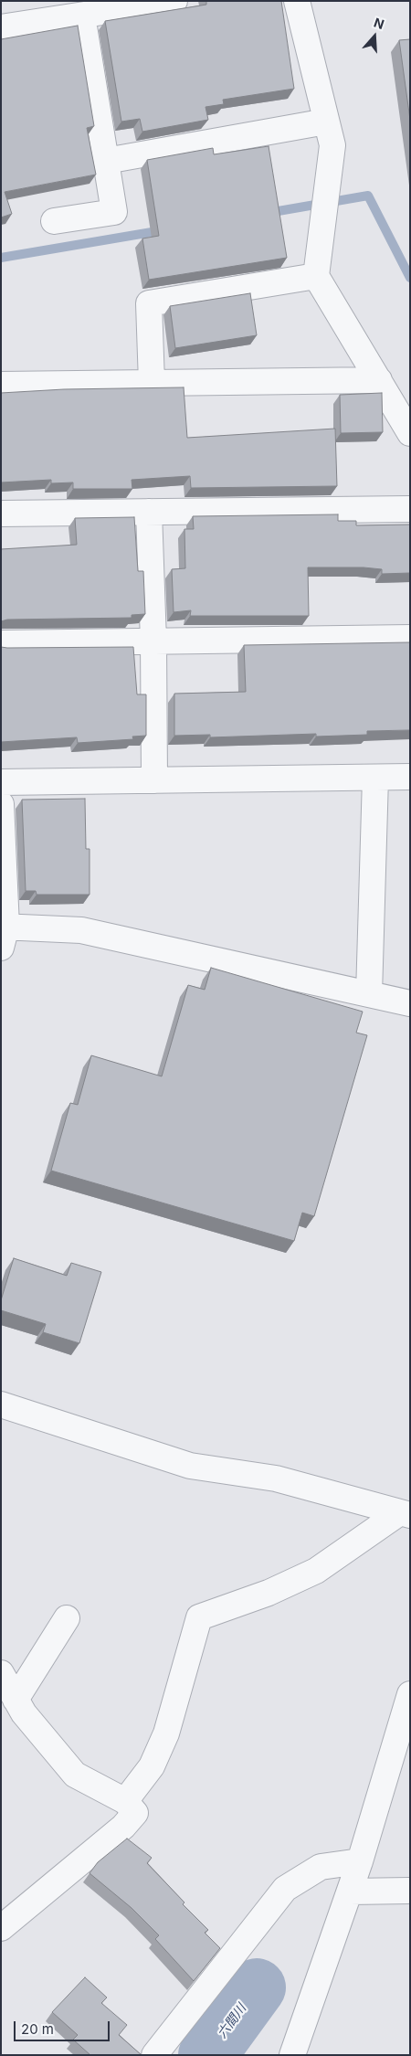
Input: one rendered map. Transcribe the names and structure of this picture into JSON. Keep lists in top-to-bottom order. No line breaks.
{"water":["六間川"],"scale_bar":"20 m","north":"top"}
